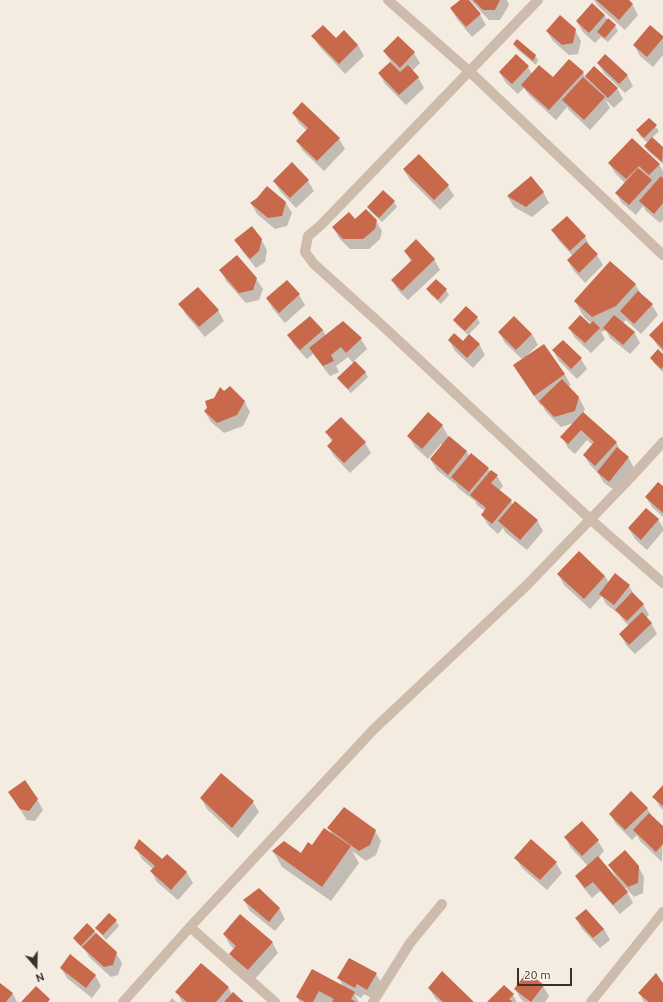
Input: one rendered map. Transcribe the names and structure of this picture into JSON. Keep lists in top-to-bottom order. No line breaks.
{"scale_bar":"20 m","north":"bottom"}
